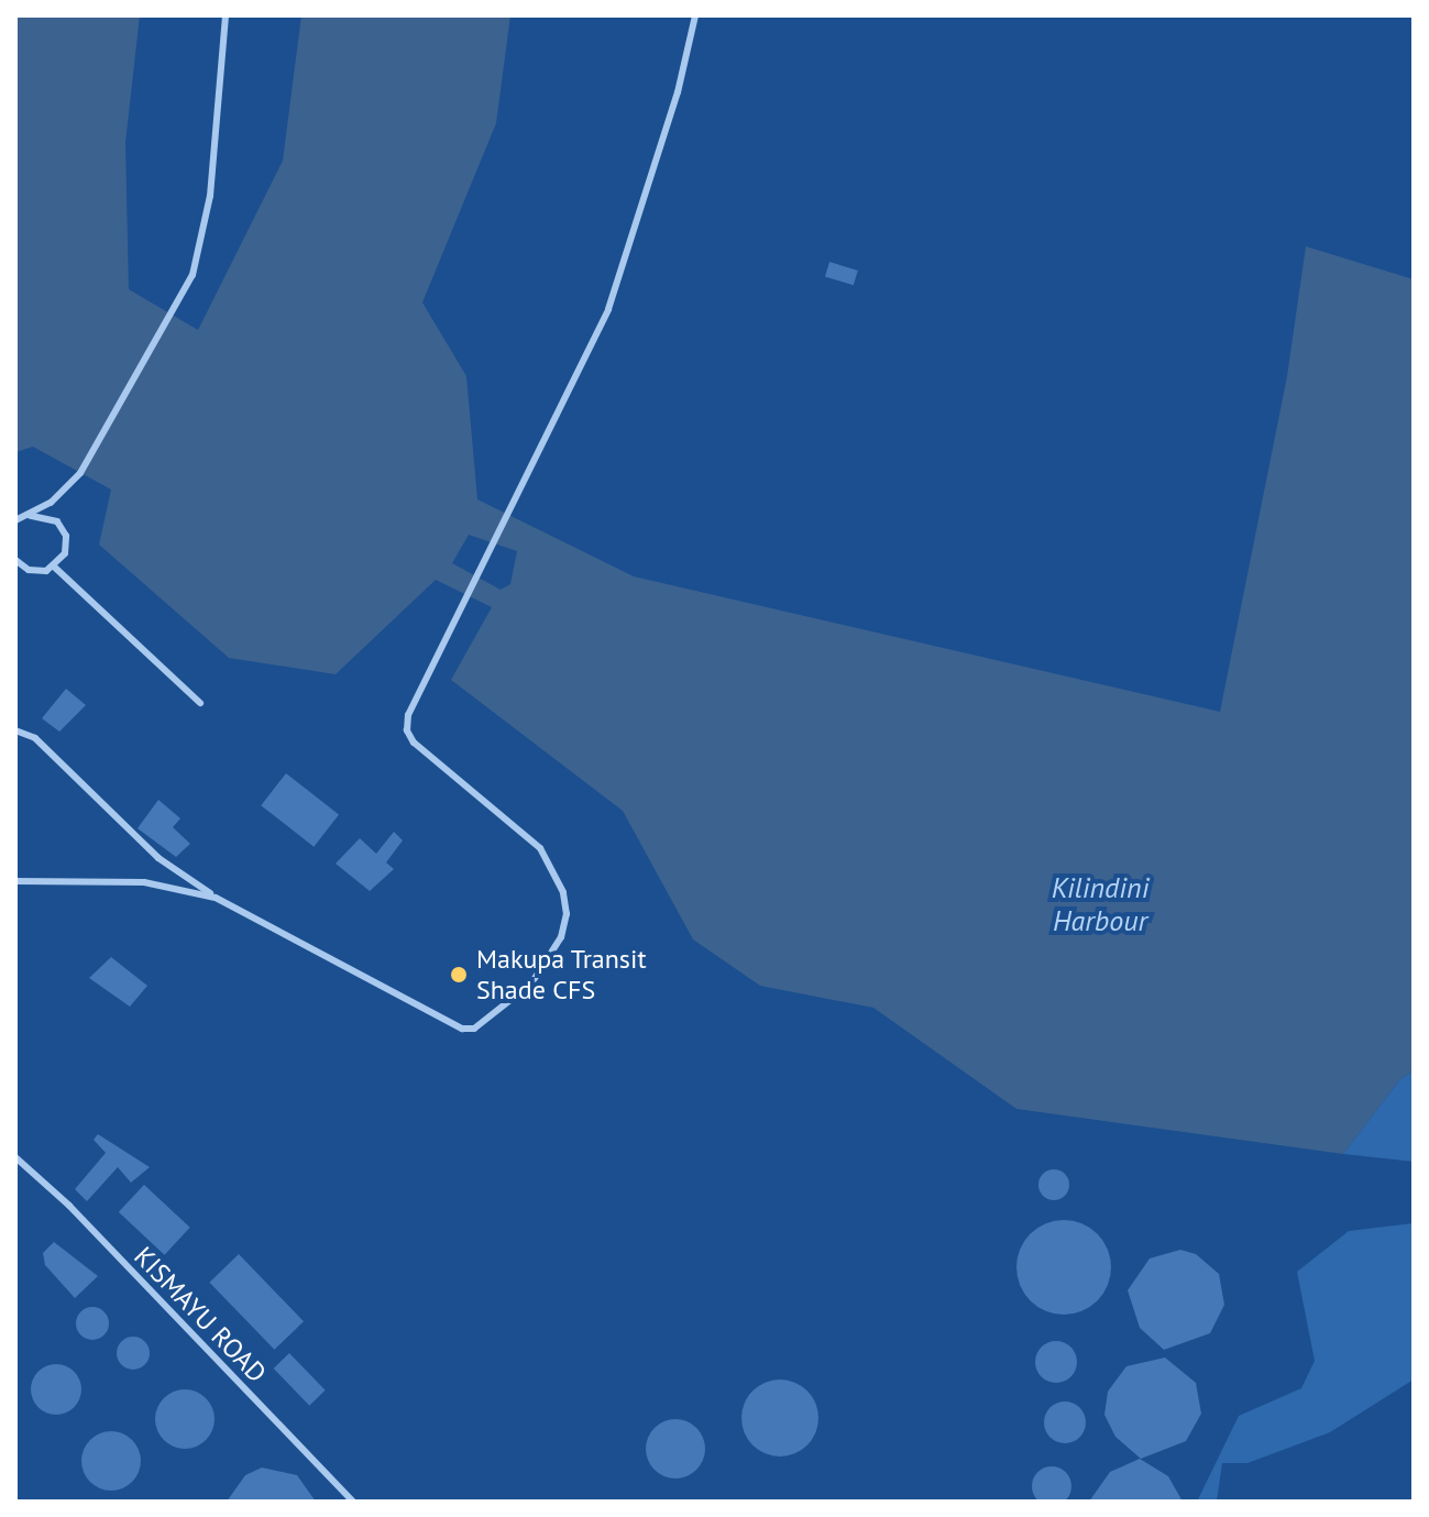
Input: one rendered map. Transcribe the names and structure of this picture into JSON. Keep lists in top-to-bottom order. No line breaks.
{"streets":{"lane":["KISMAYU ROAD"]},"water":["Kilindini Harbour"],"places":["Makupa Transit Shade CFS"]}
